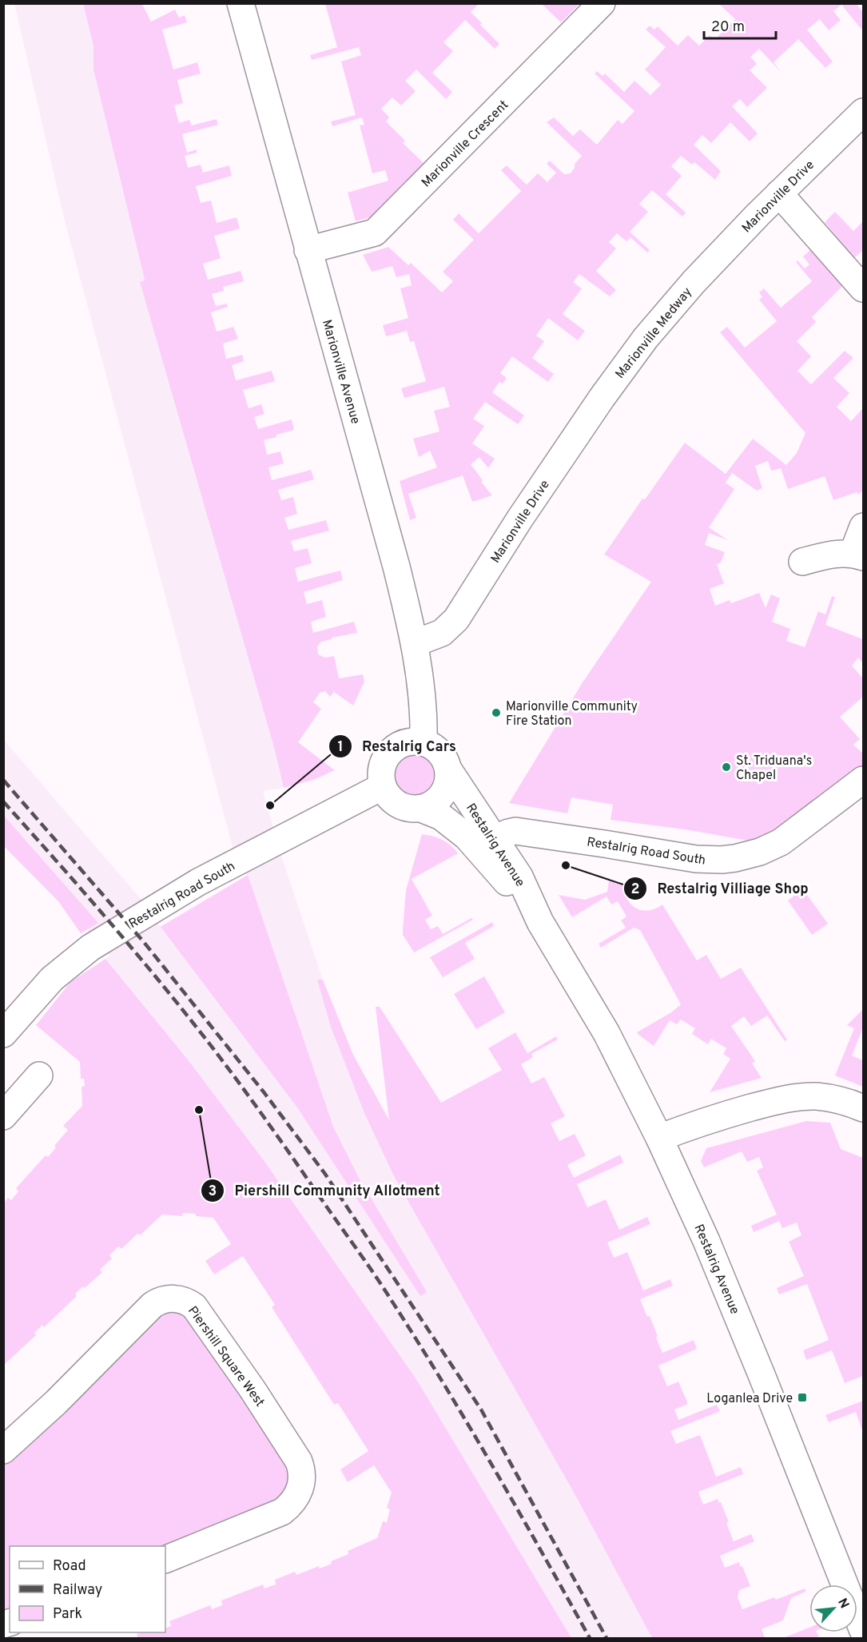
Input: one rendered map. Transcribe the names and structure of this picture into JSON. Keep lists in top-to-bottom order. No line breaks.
{"streets":{"street":["Marionville Crescent","Marionville Drive","Marionville Medway","Marionville Avenue","Restalrig Avenue","Restalrig Road South","Piershill Square West"]},"crossings":[["Marionville Crescent","Marionville Avenue"],["Marionville Drive","Marionville Medway"],["Marionville Drive","Marionville Avenue"],["Marionville Avenue","Restalrig Avenue"],["Marionville Avenue","Restalrig Road South"],["Restalrig Avenue","Restalrig Road South"]],"places":{"other":["Marionville Community Fire Station","St. Triduana's Chapel","Restalrig Cars","Restalrig Villiage Shop","Piershill Community Allotment"],"transit":["Loganlea Drive"]},"legend":["Road","Railway","Park"],"scale_bar":"20 m","north":"top right"}
